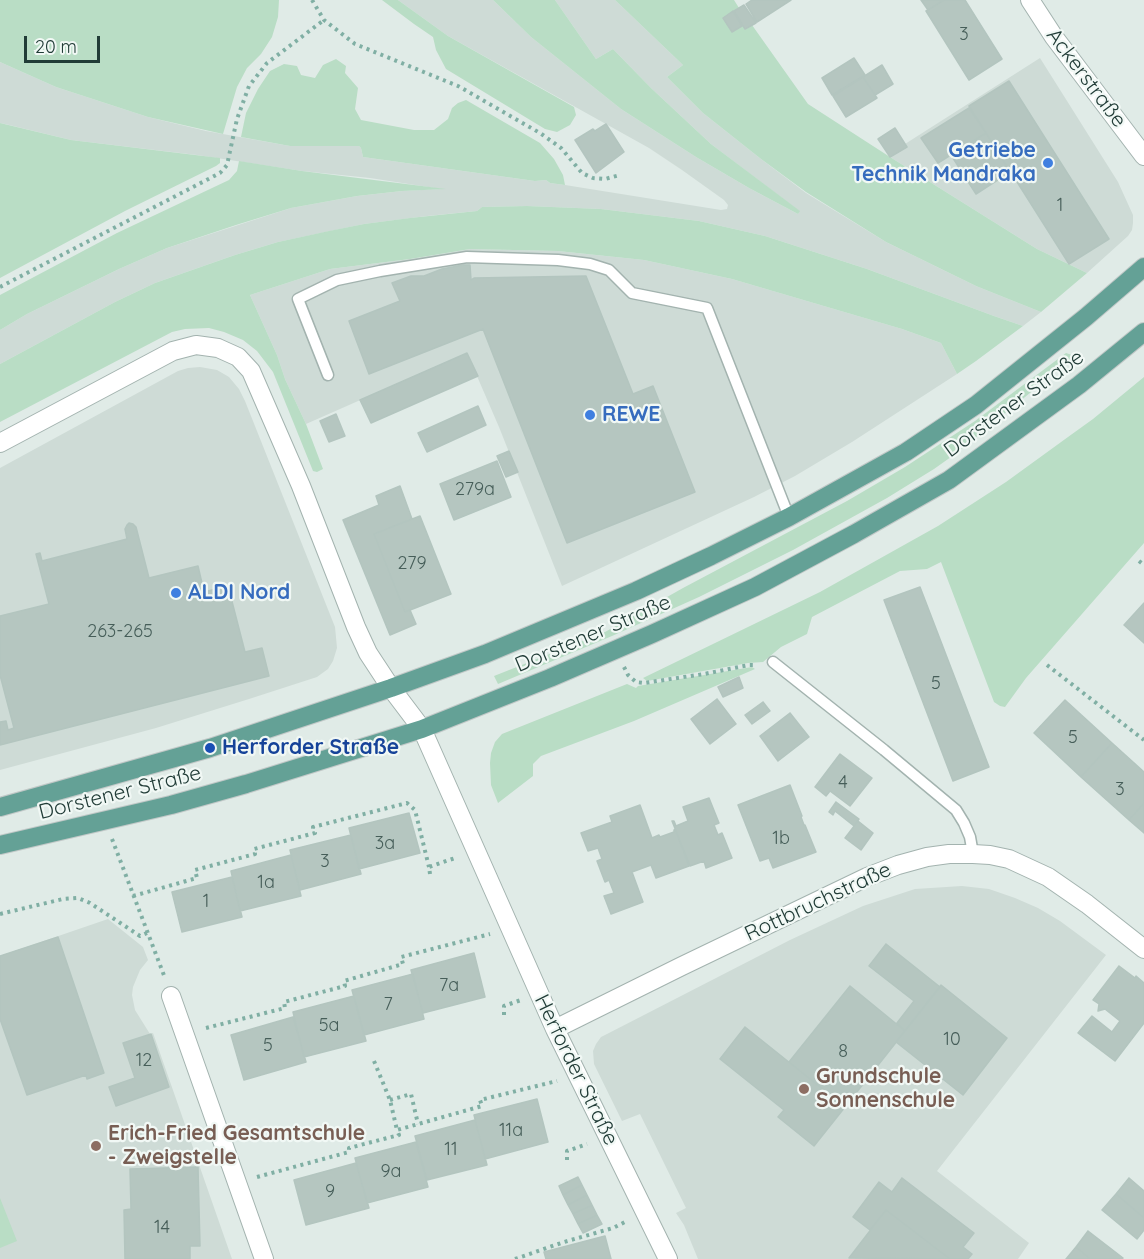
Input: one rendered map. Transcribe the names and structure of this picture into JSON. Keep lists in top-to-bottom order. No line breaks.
{"streets":{"main road":["Dorstener Straße"],"street":["Ackerstraße","Rottbruchstraße","Herforder Straße"]},"crossings":[["Dorstener Straße","Herforder Straße"],["Rottbruchstraße","Herforder Straße"]],"places":["Getriebe Technik Mandraka","REWE","ALDI Nord","Herforder Straße","Grundschule Sonnenschule","Erich-Fried Gesamtschule - Zweigstelle"],"house_numbers":["3","1","279a","279","263-265","5","5","4","3","1b","3a","3","1a","1","7a","7","5a","10","5","8","12","11a","11","9a","9","14"],"scale_bar":"20 m"}
